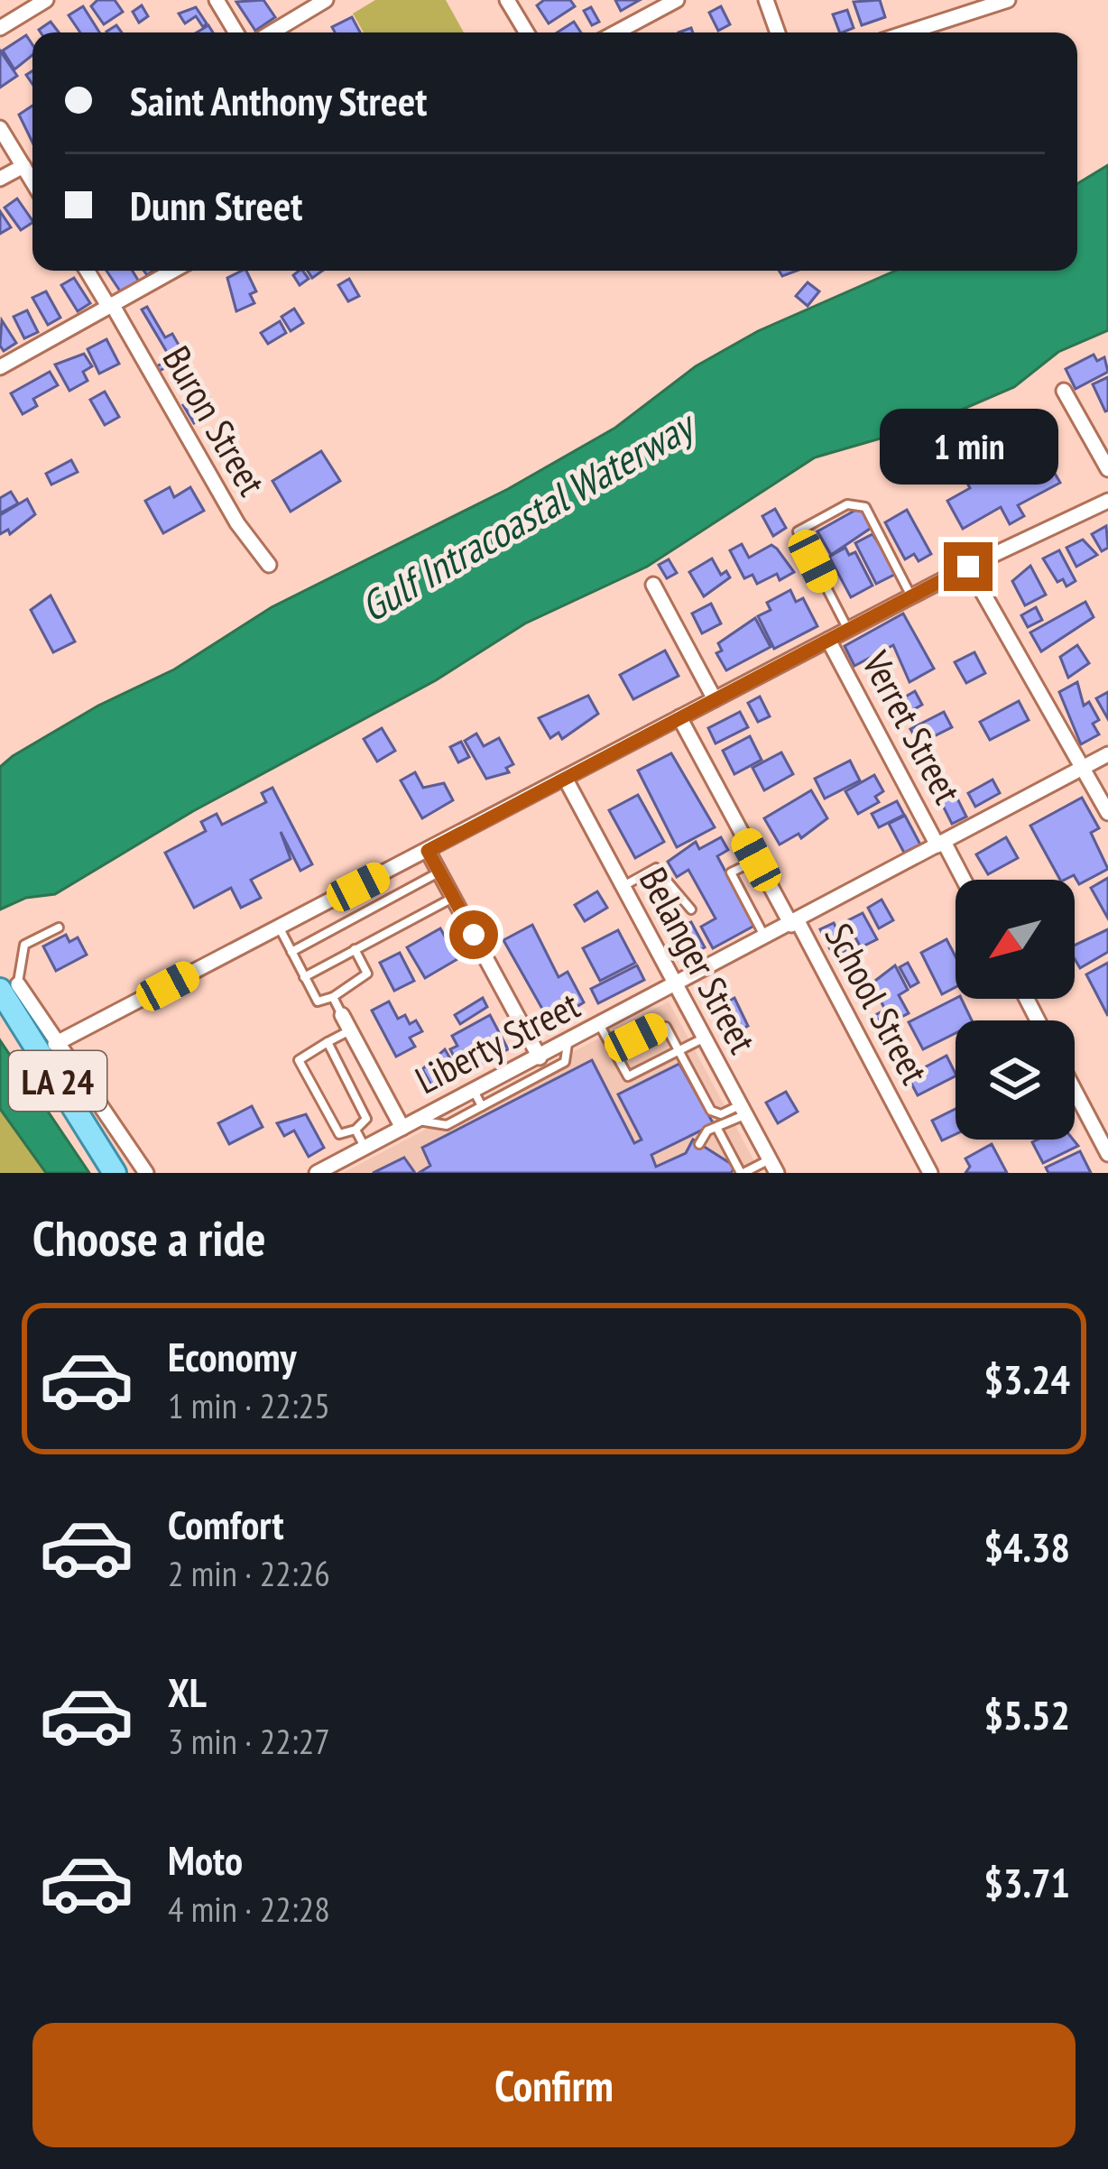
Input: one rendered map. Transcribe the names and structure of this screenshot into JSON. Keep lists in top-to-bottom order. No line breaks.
{"streets":{"main road":["LA 24"],"street":["Buron Street","Verret Street","Belanger Street","School Street","Liberty Street"]},"crossings":[["Verret Street","Liberty Street"],["Belanger Street","Liberty Street"],["School Street","Liberty Street"]],"water":["Gulf Intracoastal Waterway"],"north":"bottom left","page":{"banner":["Saint Anthony Street","Dunn Street"],"bubble":"1 min","heading":"Choose a ride","list":[{"name":"Economy","note":"1 min · 22:25","value":"$3.24"},{"name":"Comfort","note":"2 min · 22:26","value":"$4.38"},{"name":"XL","note":"3 min · 22:27","value":"$5.52"},{"name":"Moto","note":"4 min · 22:28","value":"$3.71"}],"buttons":"Confirm"}}
